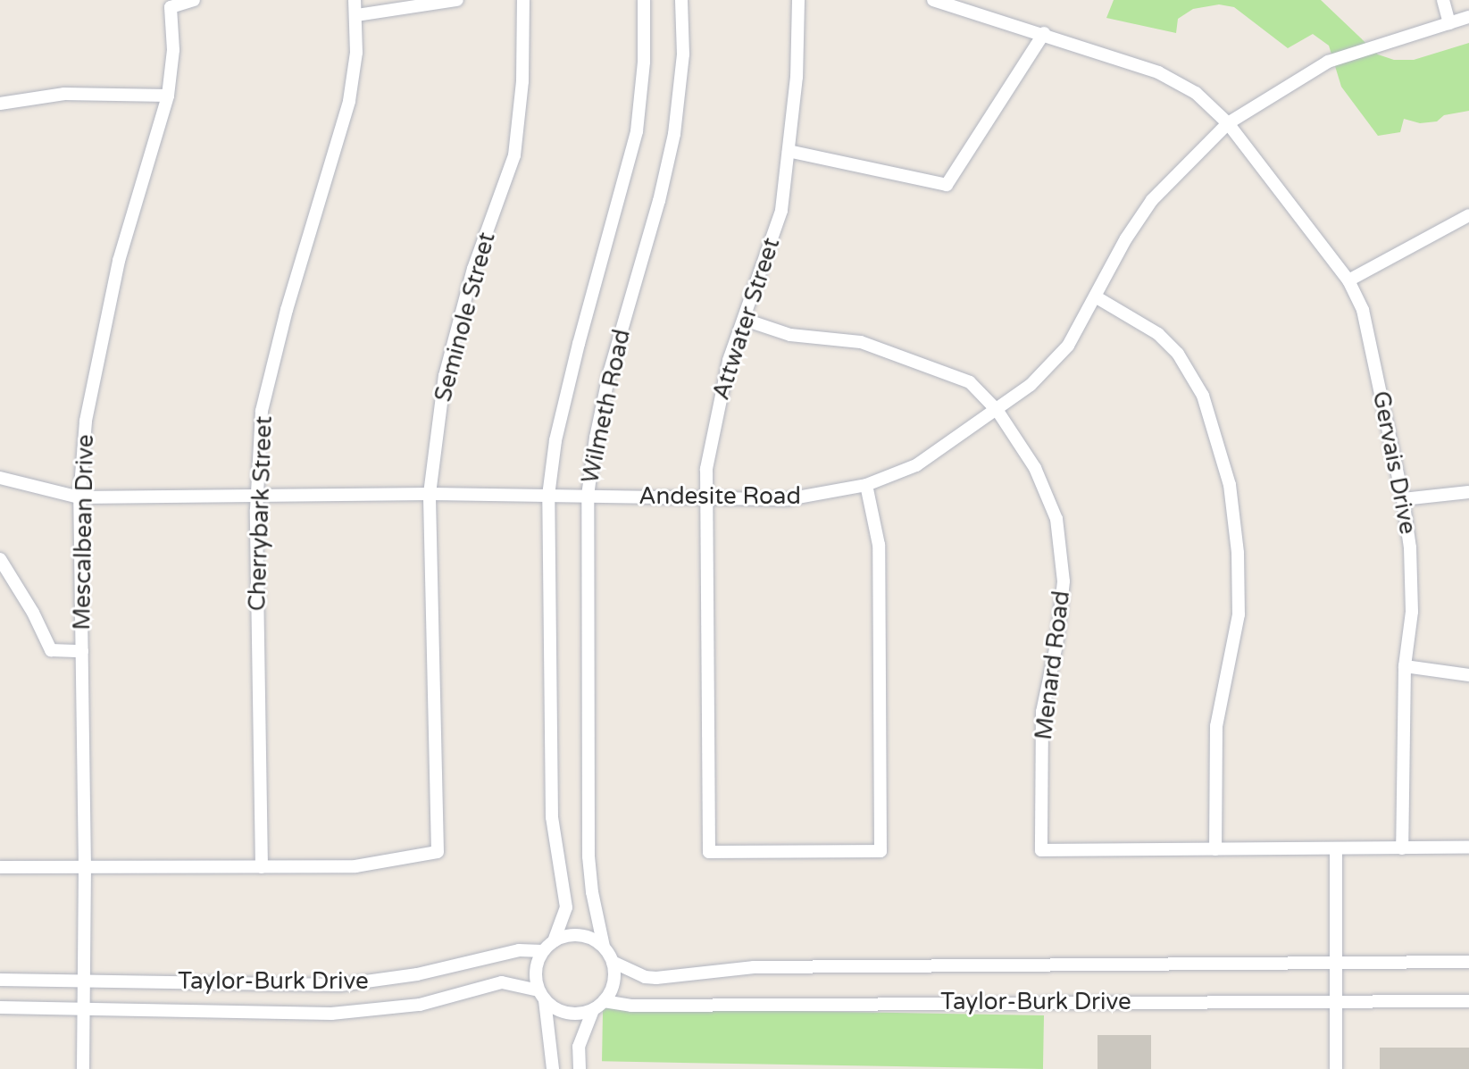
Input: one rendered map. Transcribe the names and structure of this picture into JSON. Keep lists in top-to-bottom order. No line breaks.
{"streets":{"street":["Seminole Street","Attwater Street","Wilmeth Road","Gervais Drive","Andesite Road","Cherrybark Street","Mescalbean Drive","Menard Road","Taylor-Burk Drive"]},"crossings":[["Seminole Street","Andesite Road"],["Seminole Street","Cherrybark Street"],["Attwater Street","Andesite Road"],["Attwater Street","Menard Road"],["Wilmeth Road","Andesite Road"],["Wilmeth Road","Taylor-Burk Drive"],["Gervais Drive","Andesite Road"],["Andesite Road","Cherrybark Street"],["Andesite Road","Mescalbean Drive"],["Andesite Road","Menard Road"],["Mescalbean Drive","Taylor-Burk Drive"]]}
